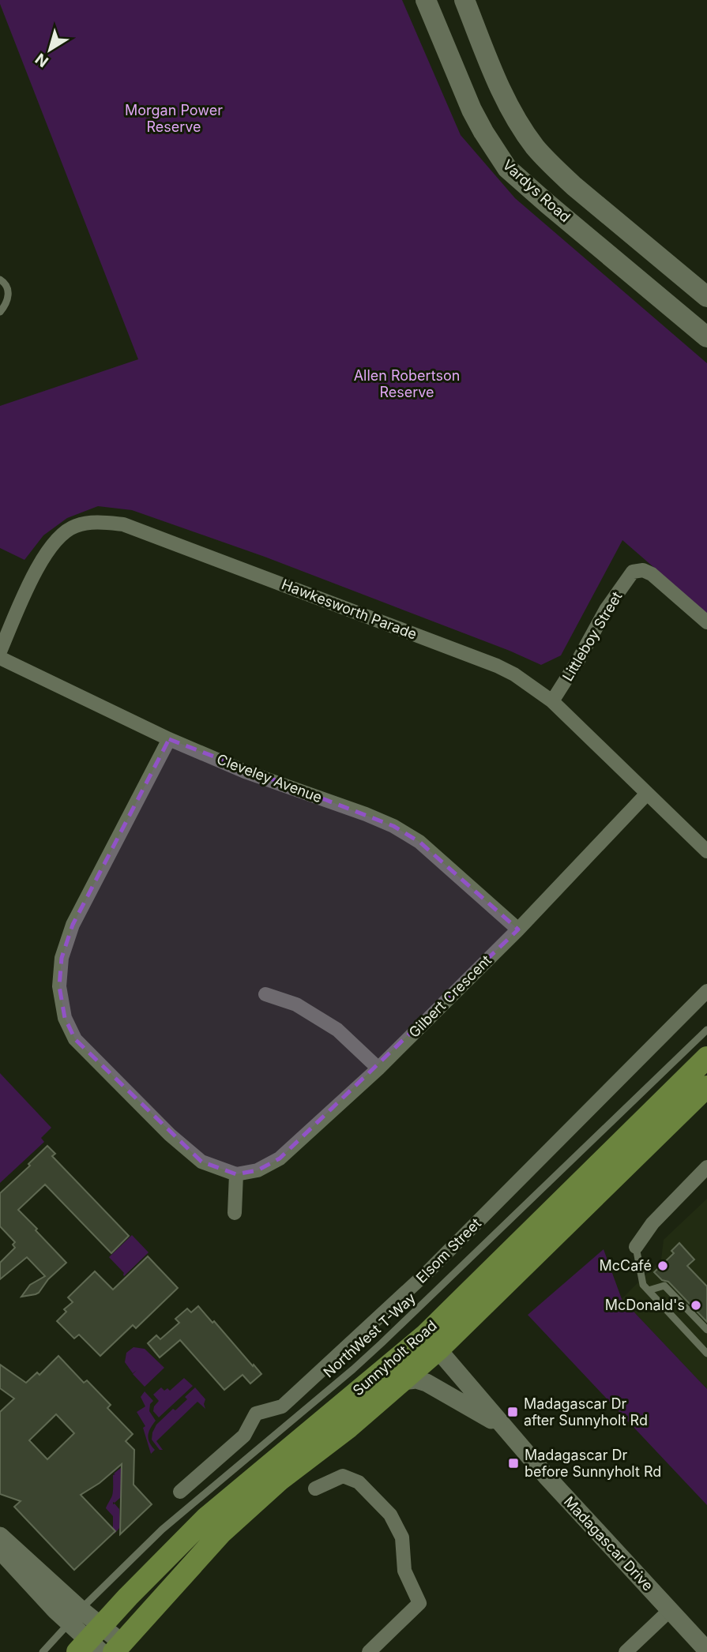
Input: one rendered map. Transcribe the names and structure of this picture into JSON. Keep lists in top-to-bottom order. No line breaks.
{"streets":{"main road":["Vardys Road","Sunnyholt Road"],"street":["Hawkesworth Parade","Littleboy Street","Cleveley Avenue","Gilbert Crescent","Elsom Street","Madagascar Drive"],"lane":["NorthWest T-Way"]},"crossings":[["Hawkesworth Parade","Littleboy Street"],["Hawkesworth Parade","Gilbert Crescent"],["Cleveley Avenue","Gilbert Crescent"],["Sunnyholt Road","Madagascar Drive"]],"parks":["Morgan Power Reserve","Allen Robertson Reserve"],"places":{"other":["McCafé","McDonald's"],"transit":["Madagascar Dr after Sunnyholt Rd","Madagascar Dr before Sunnyholt Rd"]},"north":"bottom left"}
